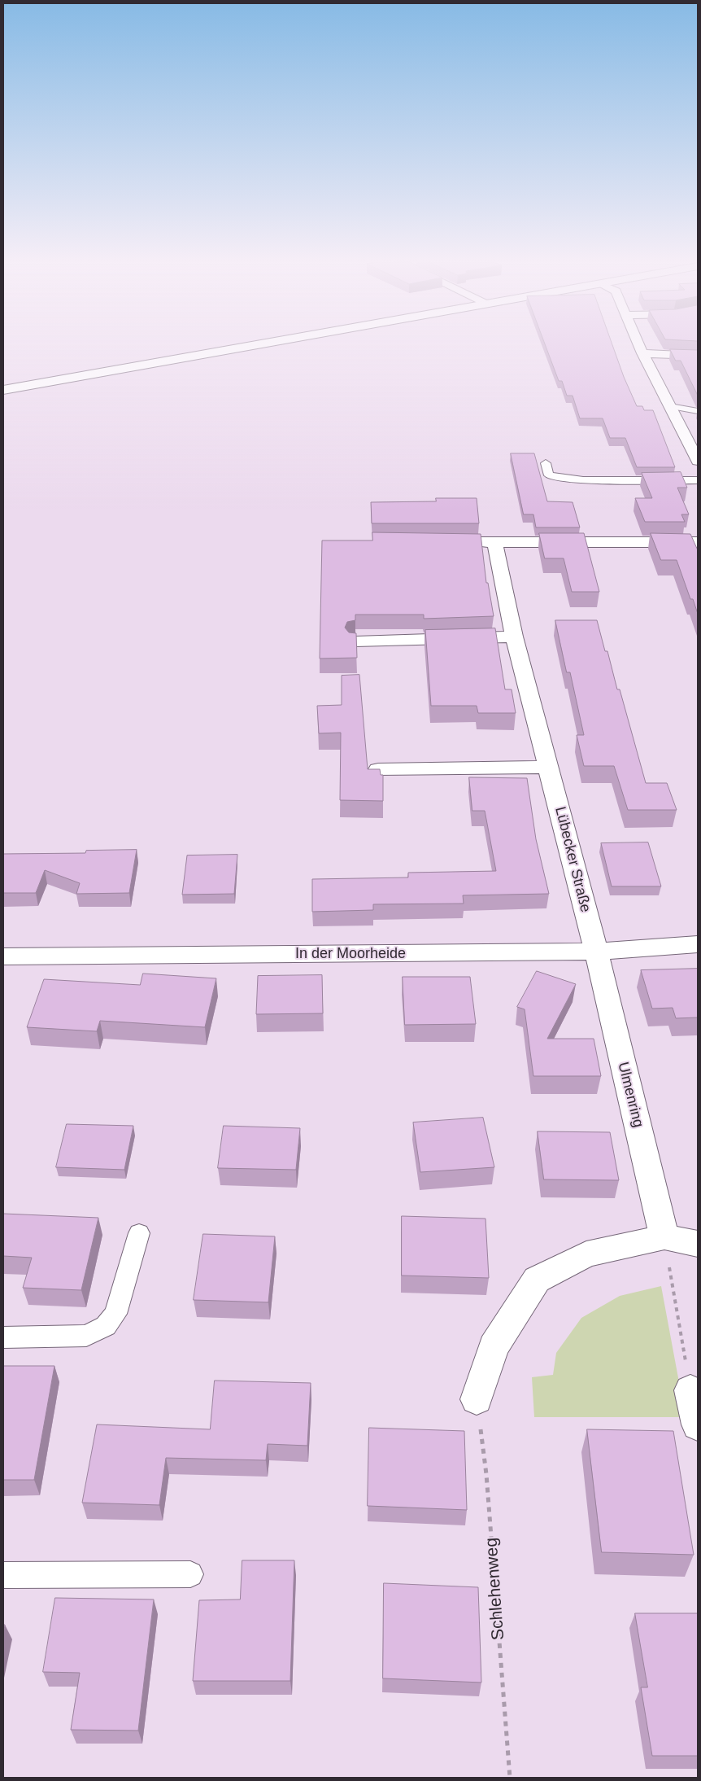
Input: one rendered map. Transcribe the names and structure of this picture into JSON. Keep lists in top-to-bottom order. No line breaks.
{"streets":{"street":["Lübecker Straße","In der Moorheide","Ulmenring"],"path":["Schlehenweg"]},"crossings":[["Lübecker Straße","In der Moorheide"],["Lübecker Straße","Ulmenring"],["In der Moorheide","Ulmenring"]]}
